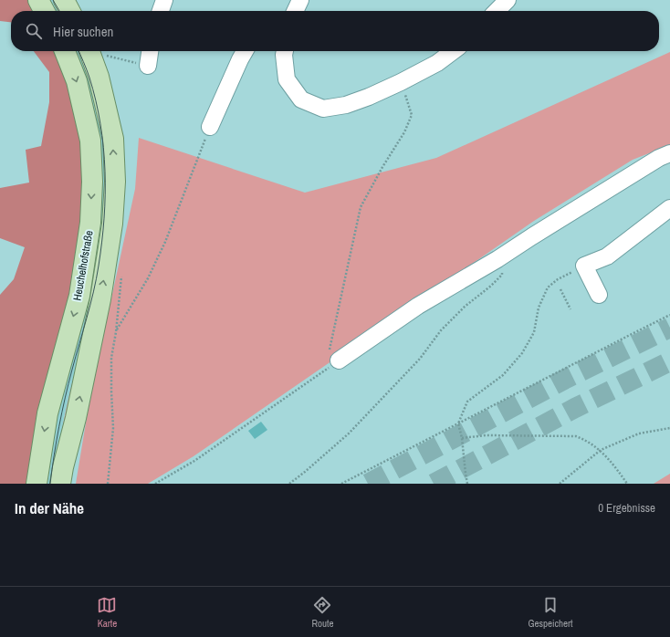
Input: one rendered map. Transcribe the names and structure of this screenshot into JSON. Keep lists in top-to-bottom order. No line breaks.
{"streets":{"main road":["Heuchelhofstraße"]},"page":{"search":"Hier suchen","heading":["In der Nähe","0 Ergebnisse"],"nav":["Karte","Route","Gespeichert"]}}
